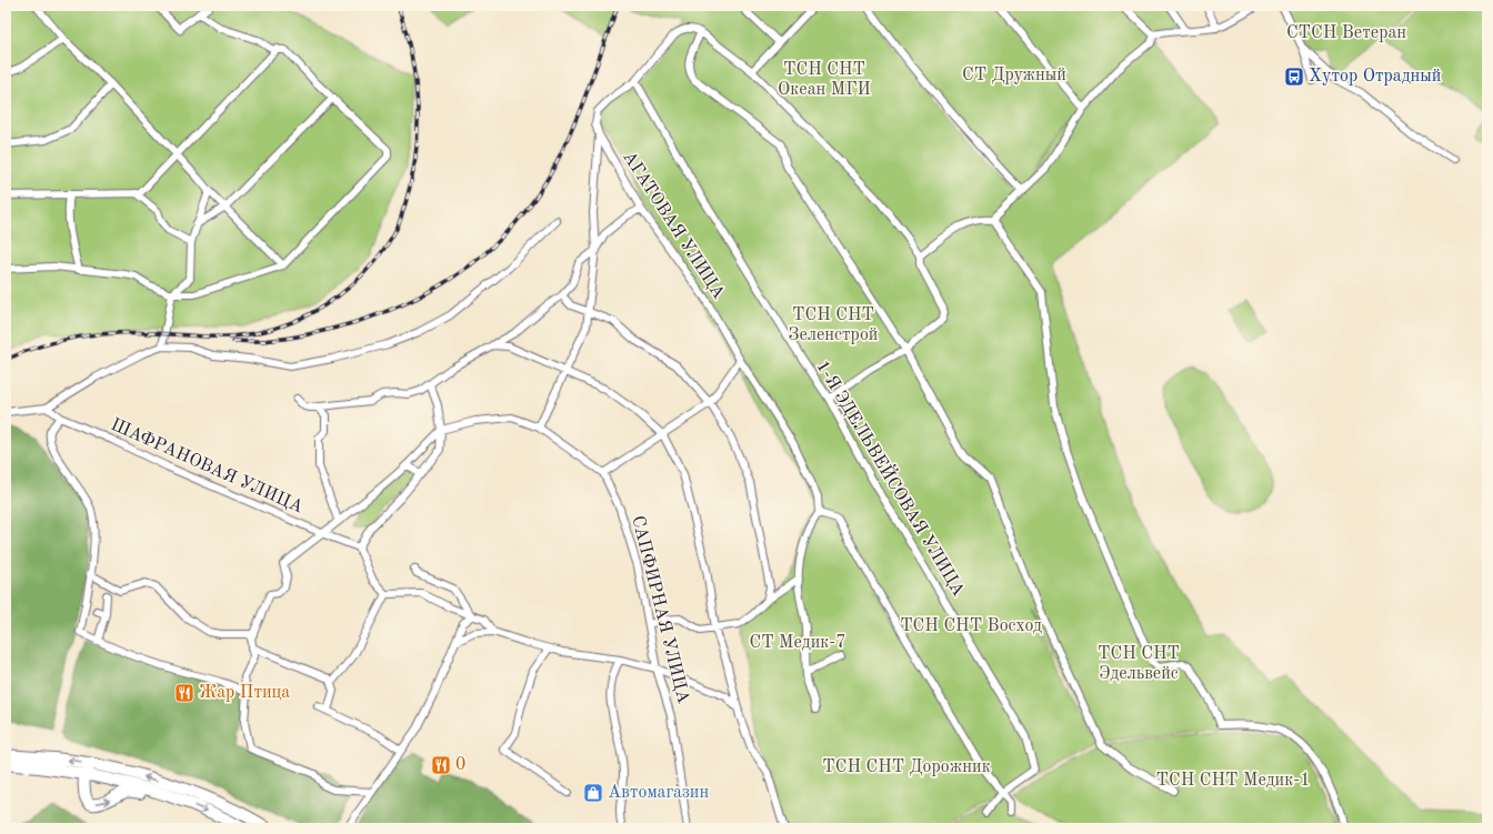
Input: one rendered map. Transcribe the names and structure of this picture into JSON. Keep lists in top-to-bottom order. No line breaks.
{"streets":{"street":["АГАТОВАЯ УЛИЦА","ШАФРАНОВАЯ УЛИЦА","1-Я ЭДЕЛЬВЕЙСОВАЯ УЛИЦА","САПФИРНАЯ УЛИЦА"]},"crossings":[["АГАТОВАЯ УЛИЦА","1-Я ЭДЕЛЬВЕЙСОВАЯ УЛИЦА"]],"parks":["СТСН Ветеран","ТСН СНТ Океан МГИ","СТ Дружный","ТСН СНТ Зеленстрой","ТСН СНТ Восход","СТ Медик-7","ТСН СНТ Эдельвейс","ТСН СНТ Дорожник","ТСН СНТ Медик-1"],"places":{"bus stop":["Хутор Отрадный"],"restaurant":["Жар Птица","0"],"shop":["Автомагазин"]}}
